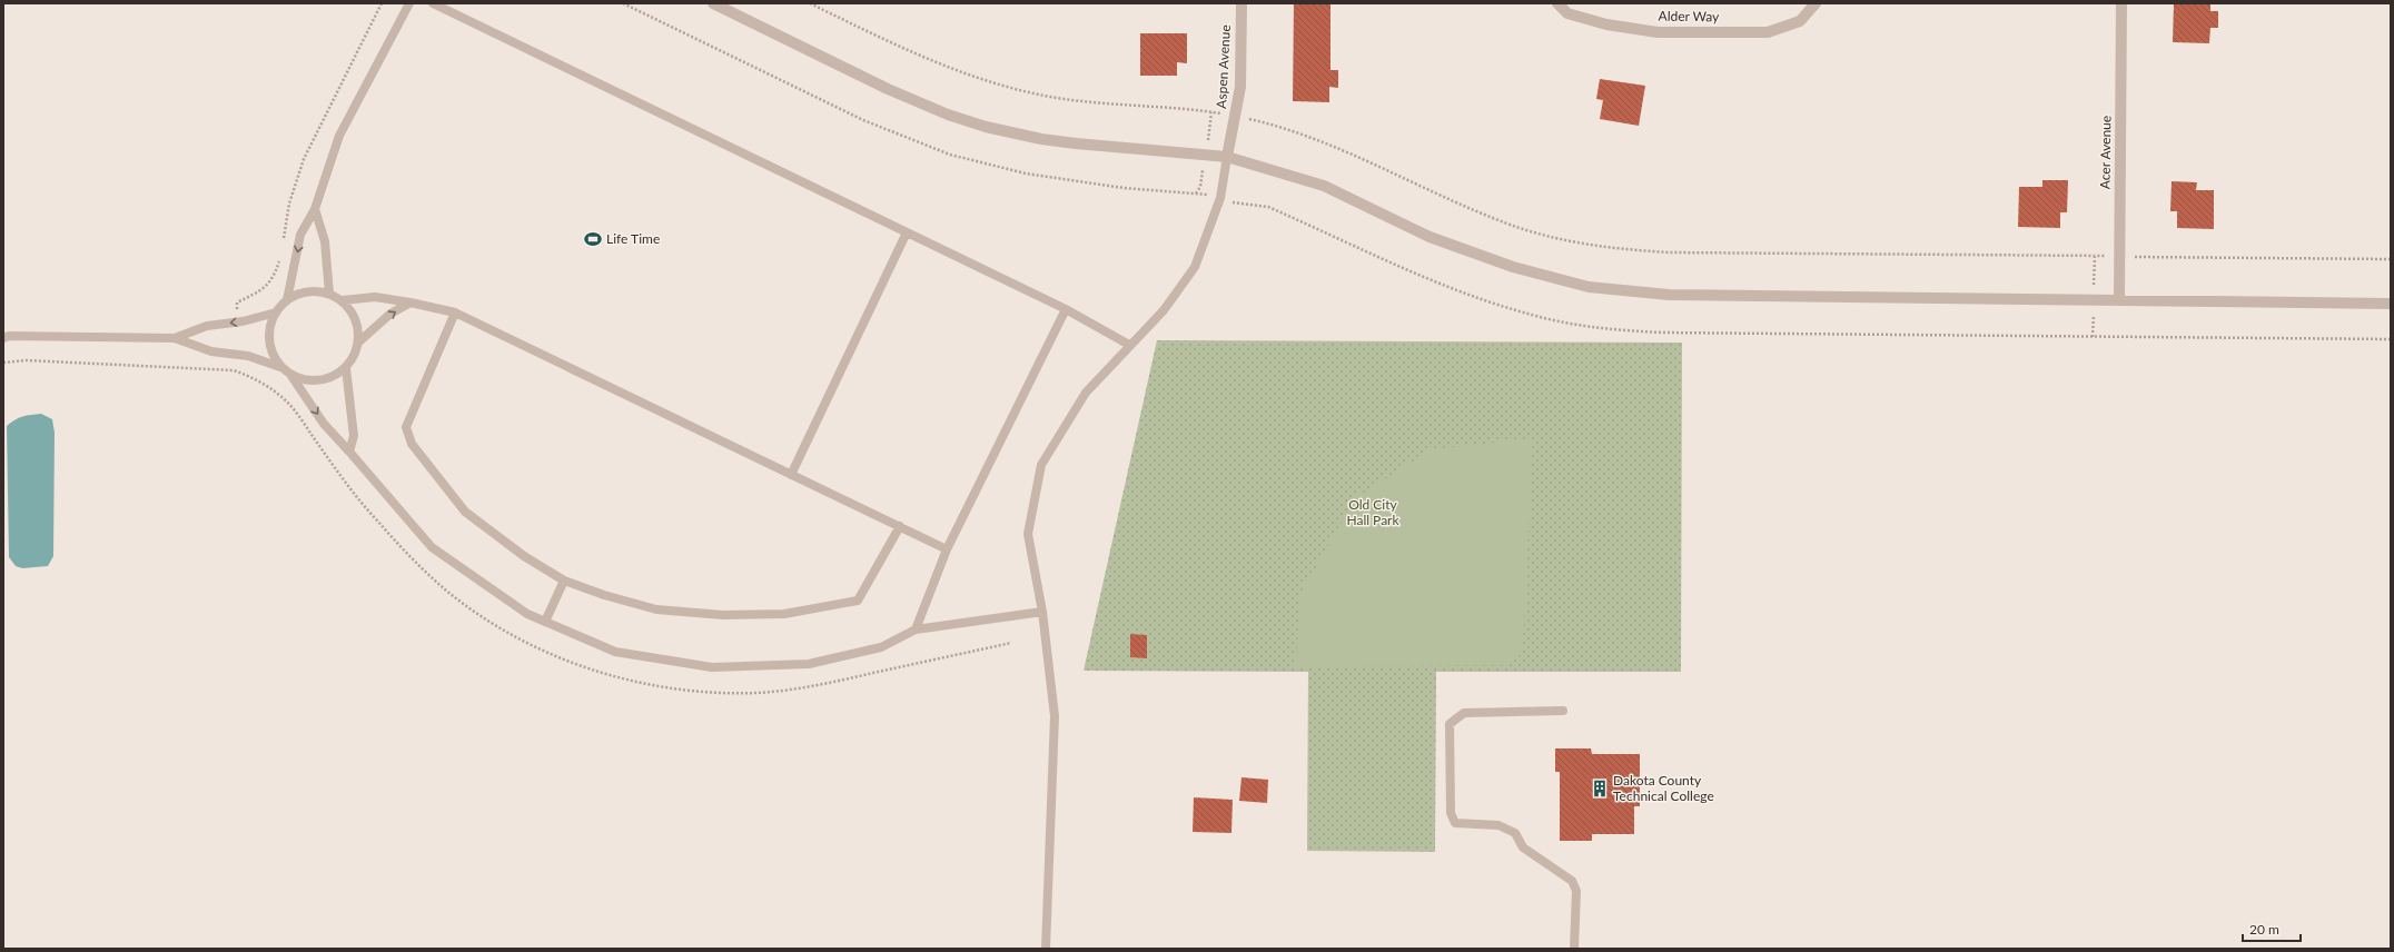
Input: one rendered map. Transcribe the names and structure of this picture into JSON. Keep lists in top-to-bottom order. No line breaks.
{"streets":{"street":["Alder Way","Aspen Avenue","Acer Avenue"]},"parks":["Old City Hall Park"],"places":{"sports":["Life Time"],"building":["Dakota County Technical College"]},"scale_bar":"20 m"}
